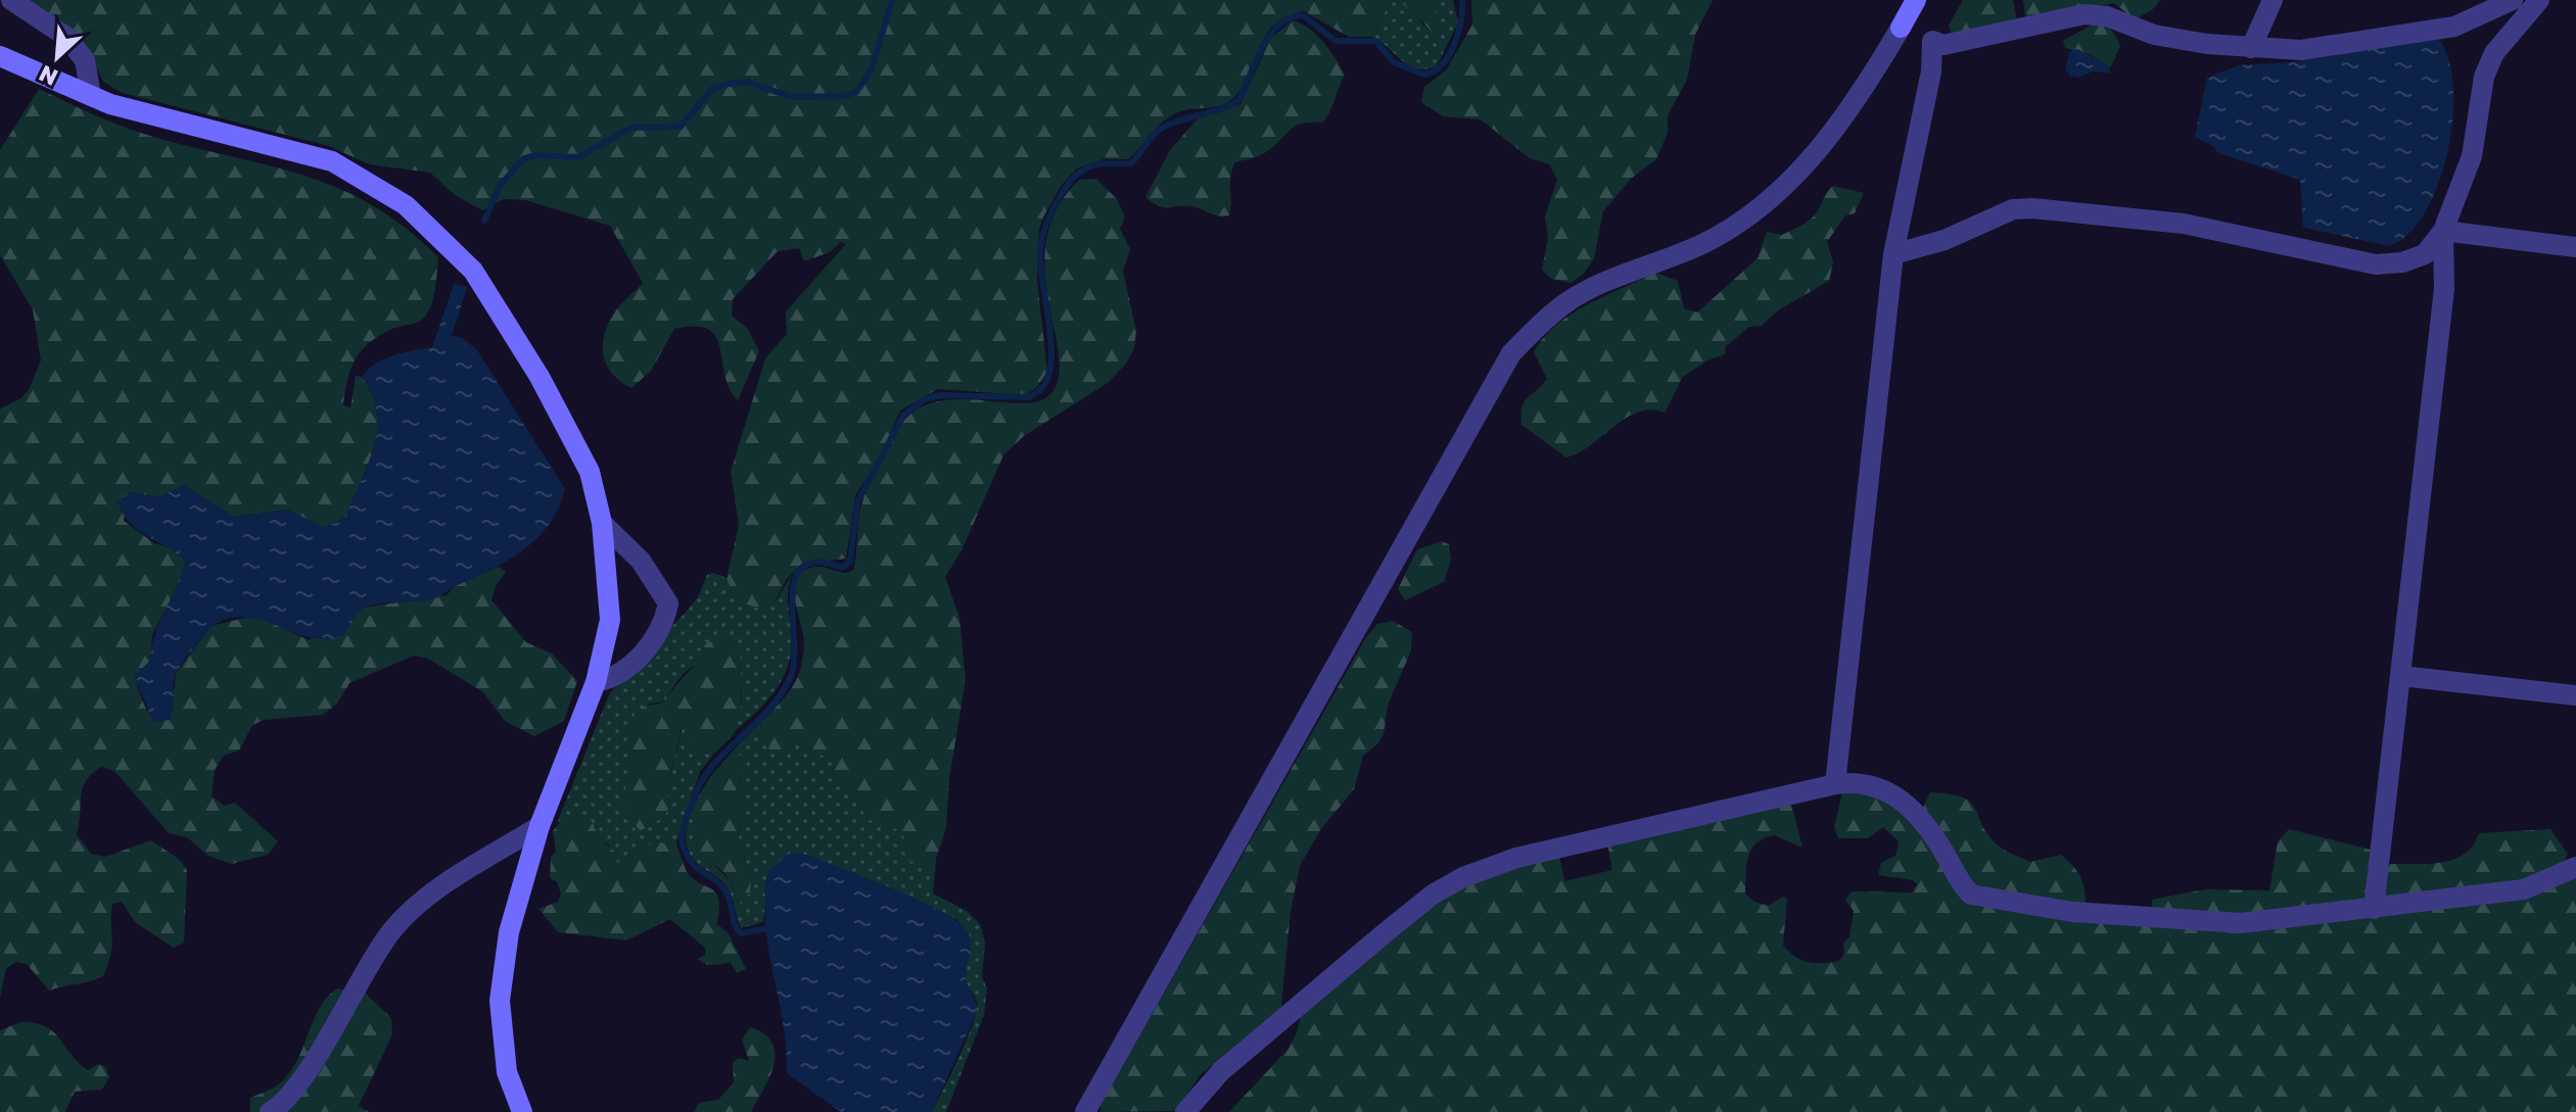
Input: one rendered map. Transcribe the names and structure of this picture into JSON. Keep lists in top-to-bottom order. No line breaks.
{"north":"bottom left"}
